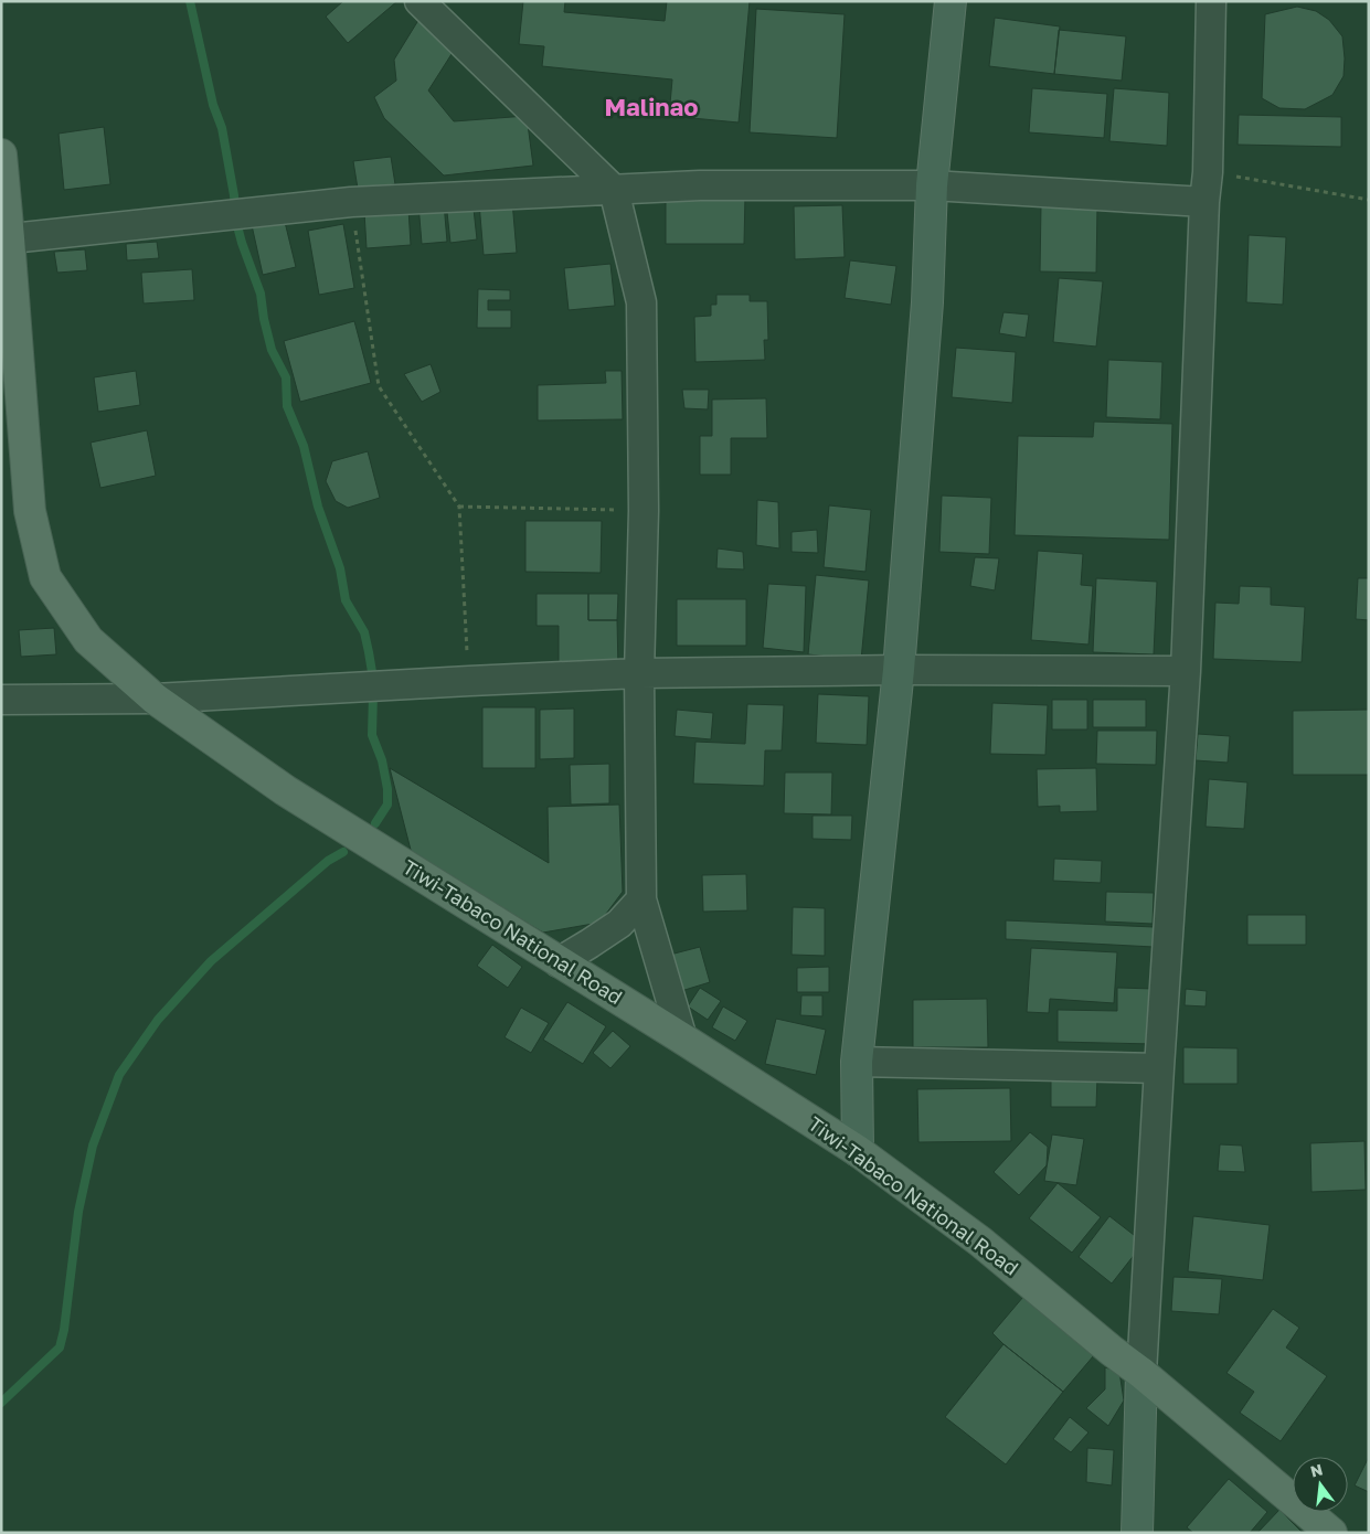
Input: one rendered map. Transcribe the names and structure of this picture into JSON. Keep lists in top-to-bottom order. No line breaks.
{"streets":{"main road":["Tiwi-Tabaco National Road"]},"districts":["Malinao"],"north":"top"}
